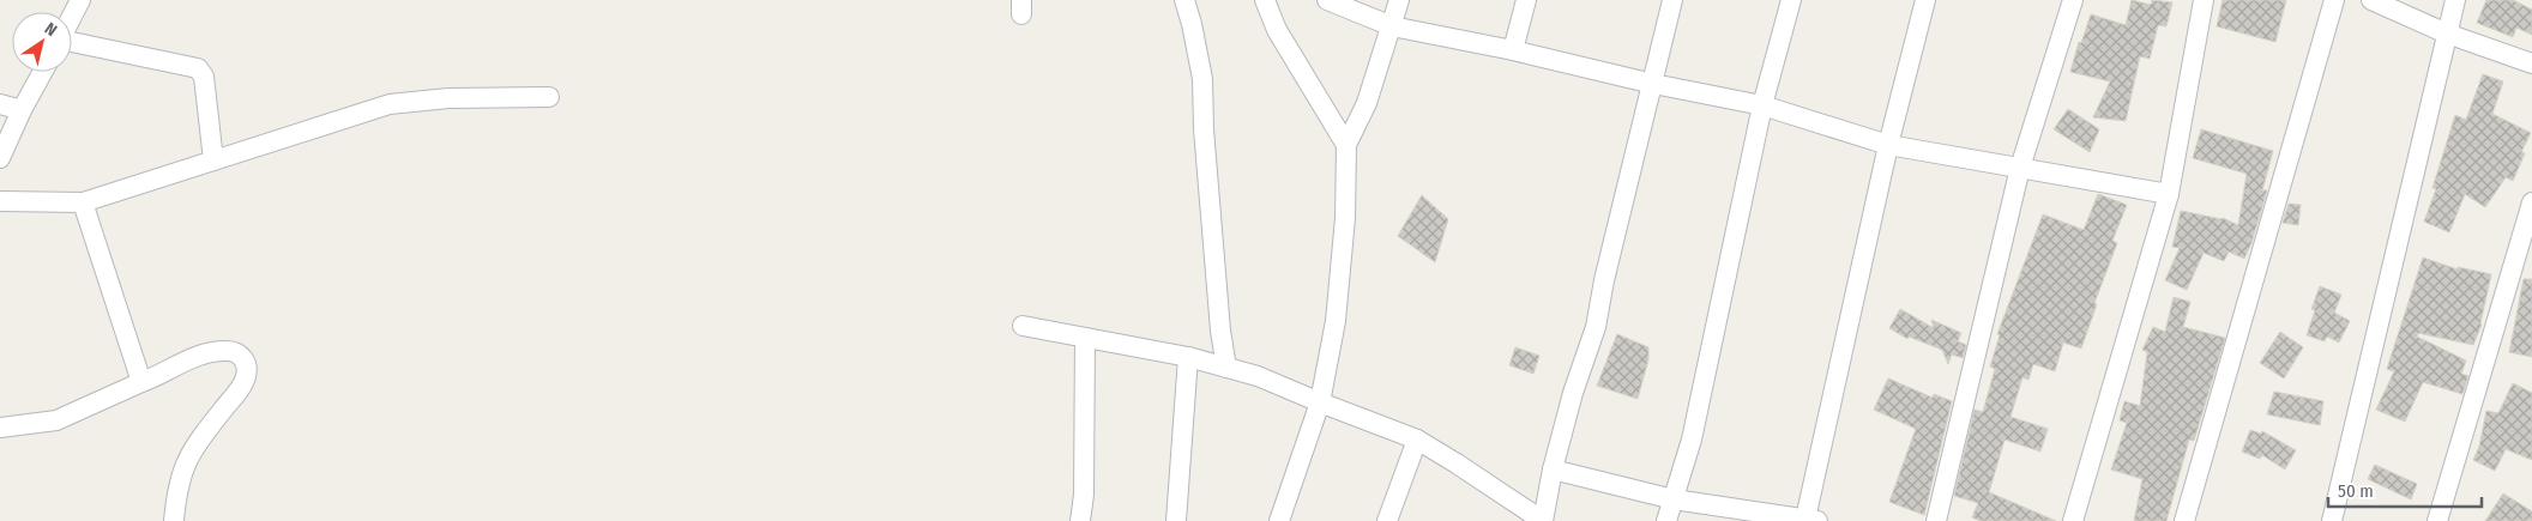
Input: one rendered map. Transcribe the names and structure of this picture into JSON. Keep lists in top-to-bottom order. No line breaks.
{"scale_bar":"50 m","north":"top right"}
